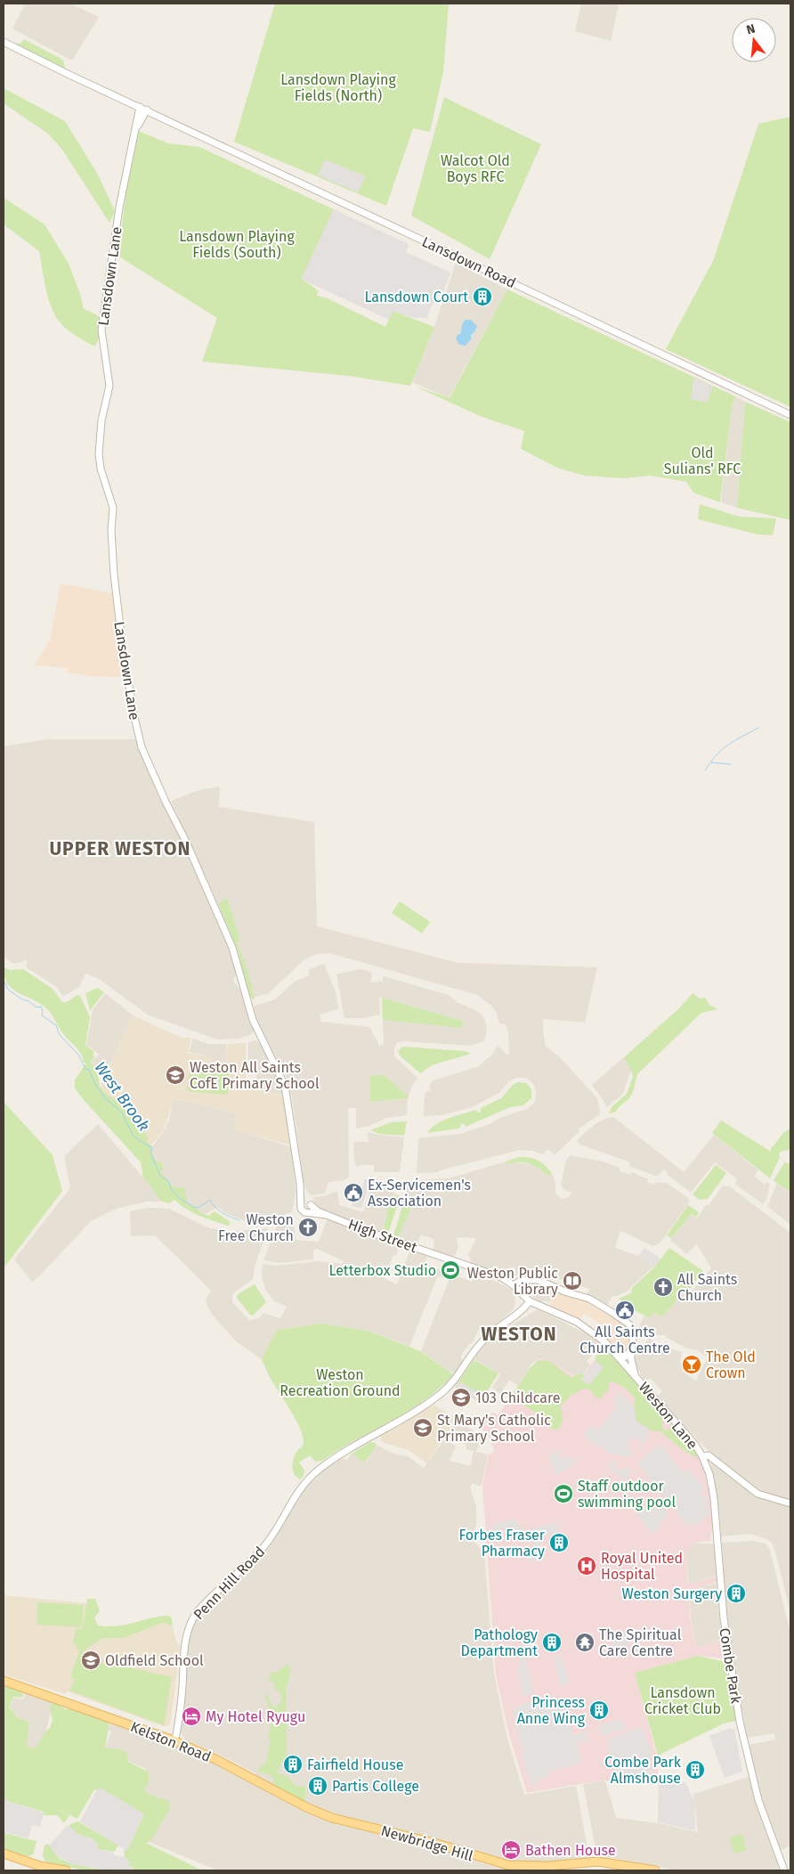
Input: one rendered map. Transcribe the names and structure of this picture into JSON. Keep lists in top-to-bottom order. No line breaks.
{"streets":{"main road":["Kelston Road","Newbridge Hill"],"street":["Lansdown Road","Lansdown Lane","High Street","Weston Lane","Penn Hill Road","Combe Park"]},"crossings":[["Lansdown Road","Lansdown Lane"],["Lansdown Lane","High Street"],["High Street","Weston Lane"],["High Street","Penn Hill Road"],["Weston Lane","Combe Park"],["Penn Hill Road","Kelston Road"],["Kelston Road","Newbridge Hill"]],"districts":["UPPER WESTON","WESTON"],"water":["West Brook"],"parks":["Lansdown Playing Fields (North)","Walcot Old Boys RFC","Lansdown Playing Fields (South)","Old Sulians' RFC","Weston Recreation Ground","Lansdown Cricket Club"],"places":{"building":["Lansdown Court","Forbes Fraser Pharmacy","Weston Surgery","Pathology Department","Princess Anne Wing","Fairfield House","Combe Park Almshouse","Partis College"],"school or university":["Weston All Saints CofE Primary School","103 Childcare","St Mary's Catholic Primary School","Oldfield School"],"public building":["Ex-Servicemen's Association","All Saints Church Centre"],"church":["Weston Free Church","All Saints Church"],"sports":["Letterbox Studio","Staff outdoor swimming pool"],"library":["Weston Public Library"],"bar":["The Old Crown"],"hospital":["Royal United Hospital"],"temple":["The Spiritual Care Centre"],"hotel":["My Hotel Ryugu","Bathen House"]},"north":"top"}
